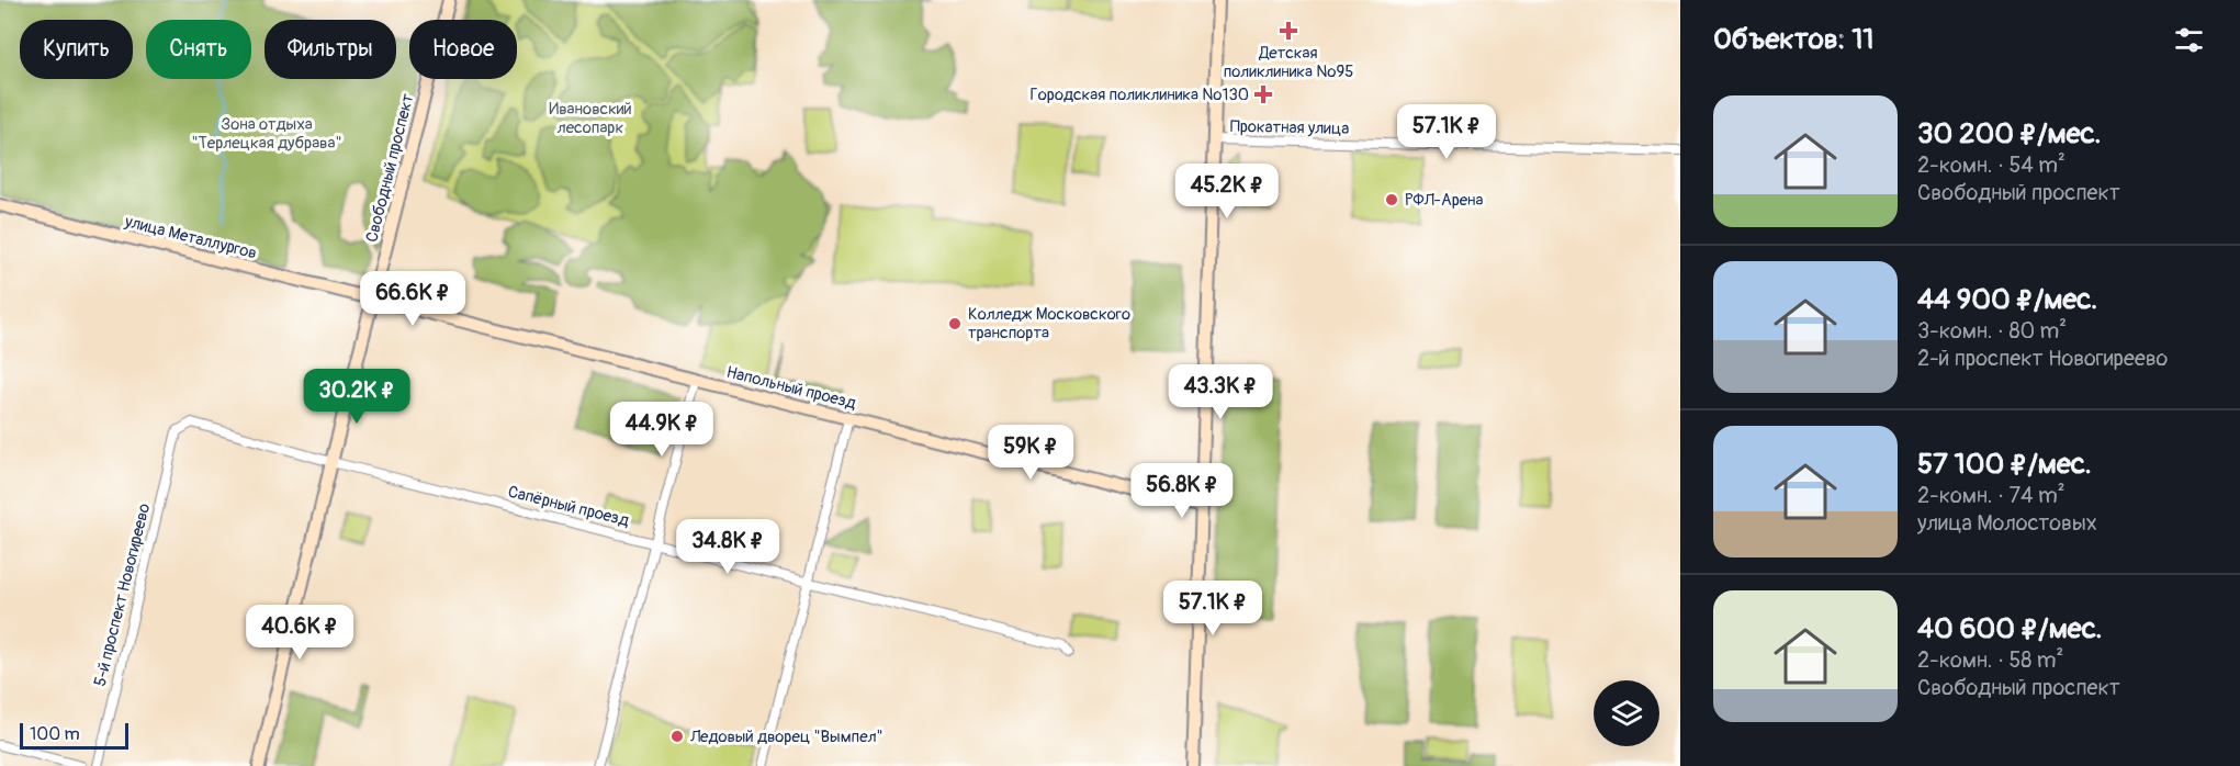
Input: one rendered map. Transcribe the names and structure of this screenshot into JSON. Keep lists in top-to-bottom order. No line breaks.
{"streets":{"street":["Прокатная улица","Свободный проспект","улица Металлургов","Напольный проезд","Сапёрный проезд","5-й проспект Новогиреево"]},"crossings":[["Свободный проспект","улица Металлургов"],["Свободный проспект","Напольный проезд"],["Свободный проспект","Сапёрный проезд"],["улица Металлургов","Напольный проезд"],["Сапёрный проезд","5-й проспект Новогиреево"]],"parks":["Ивановский лесопарк","Зона отдыха \"Терлецкая дубрава\""],"places":{"health":["Детская поликлиника №95","Городская поликлиника №130"],"other":["РФЛ-Арена","Колледж Московского транспорта","Ледовый дворец \"Вымпел\""]},"scale_bar":"100 m","page":{"heading":"Объектов: 11","chip":["Купить","Снять","Фильтры","Новое"],"list":[{"name":"30 200 ₽/мес.","note":"2-комн. · 54 m² · Свободный проспект"},{"name":"44 900 ₽/мес.","note":"3-комн. · 80 m² · 2-й проспект Новогиреево"},{"name":"57 100 ₽/мес.","note":"2-комн. · 74 m² · улица Молостовых"},{"name":"40 600 ₽/мес.","note":"2-комн. · 58 m² · Свободный проспект"}],"price":["57.1K ₽","45.2K ₽","66.6K ₽","43.3K ₽","30.2K ₽","44.9K ₽","59K ₽","56.8K ₽","34.8K ₽","57.1K ₽","40.6K ₽"],"scale":"100 m"}}
